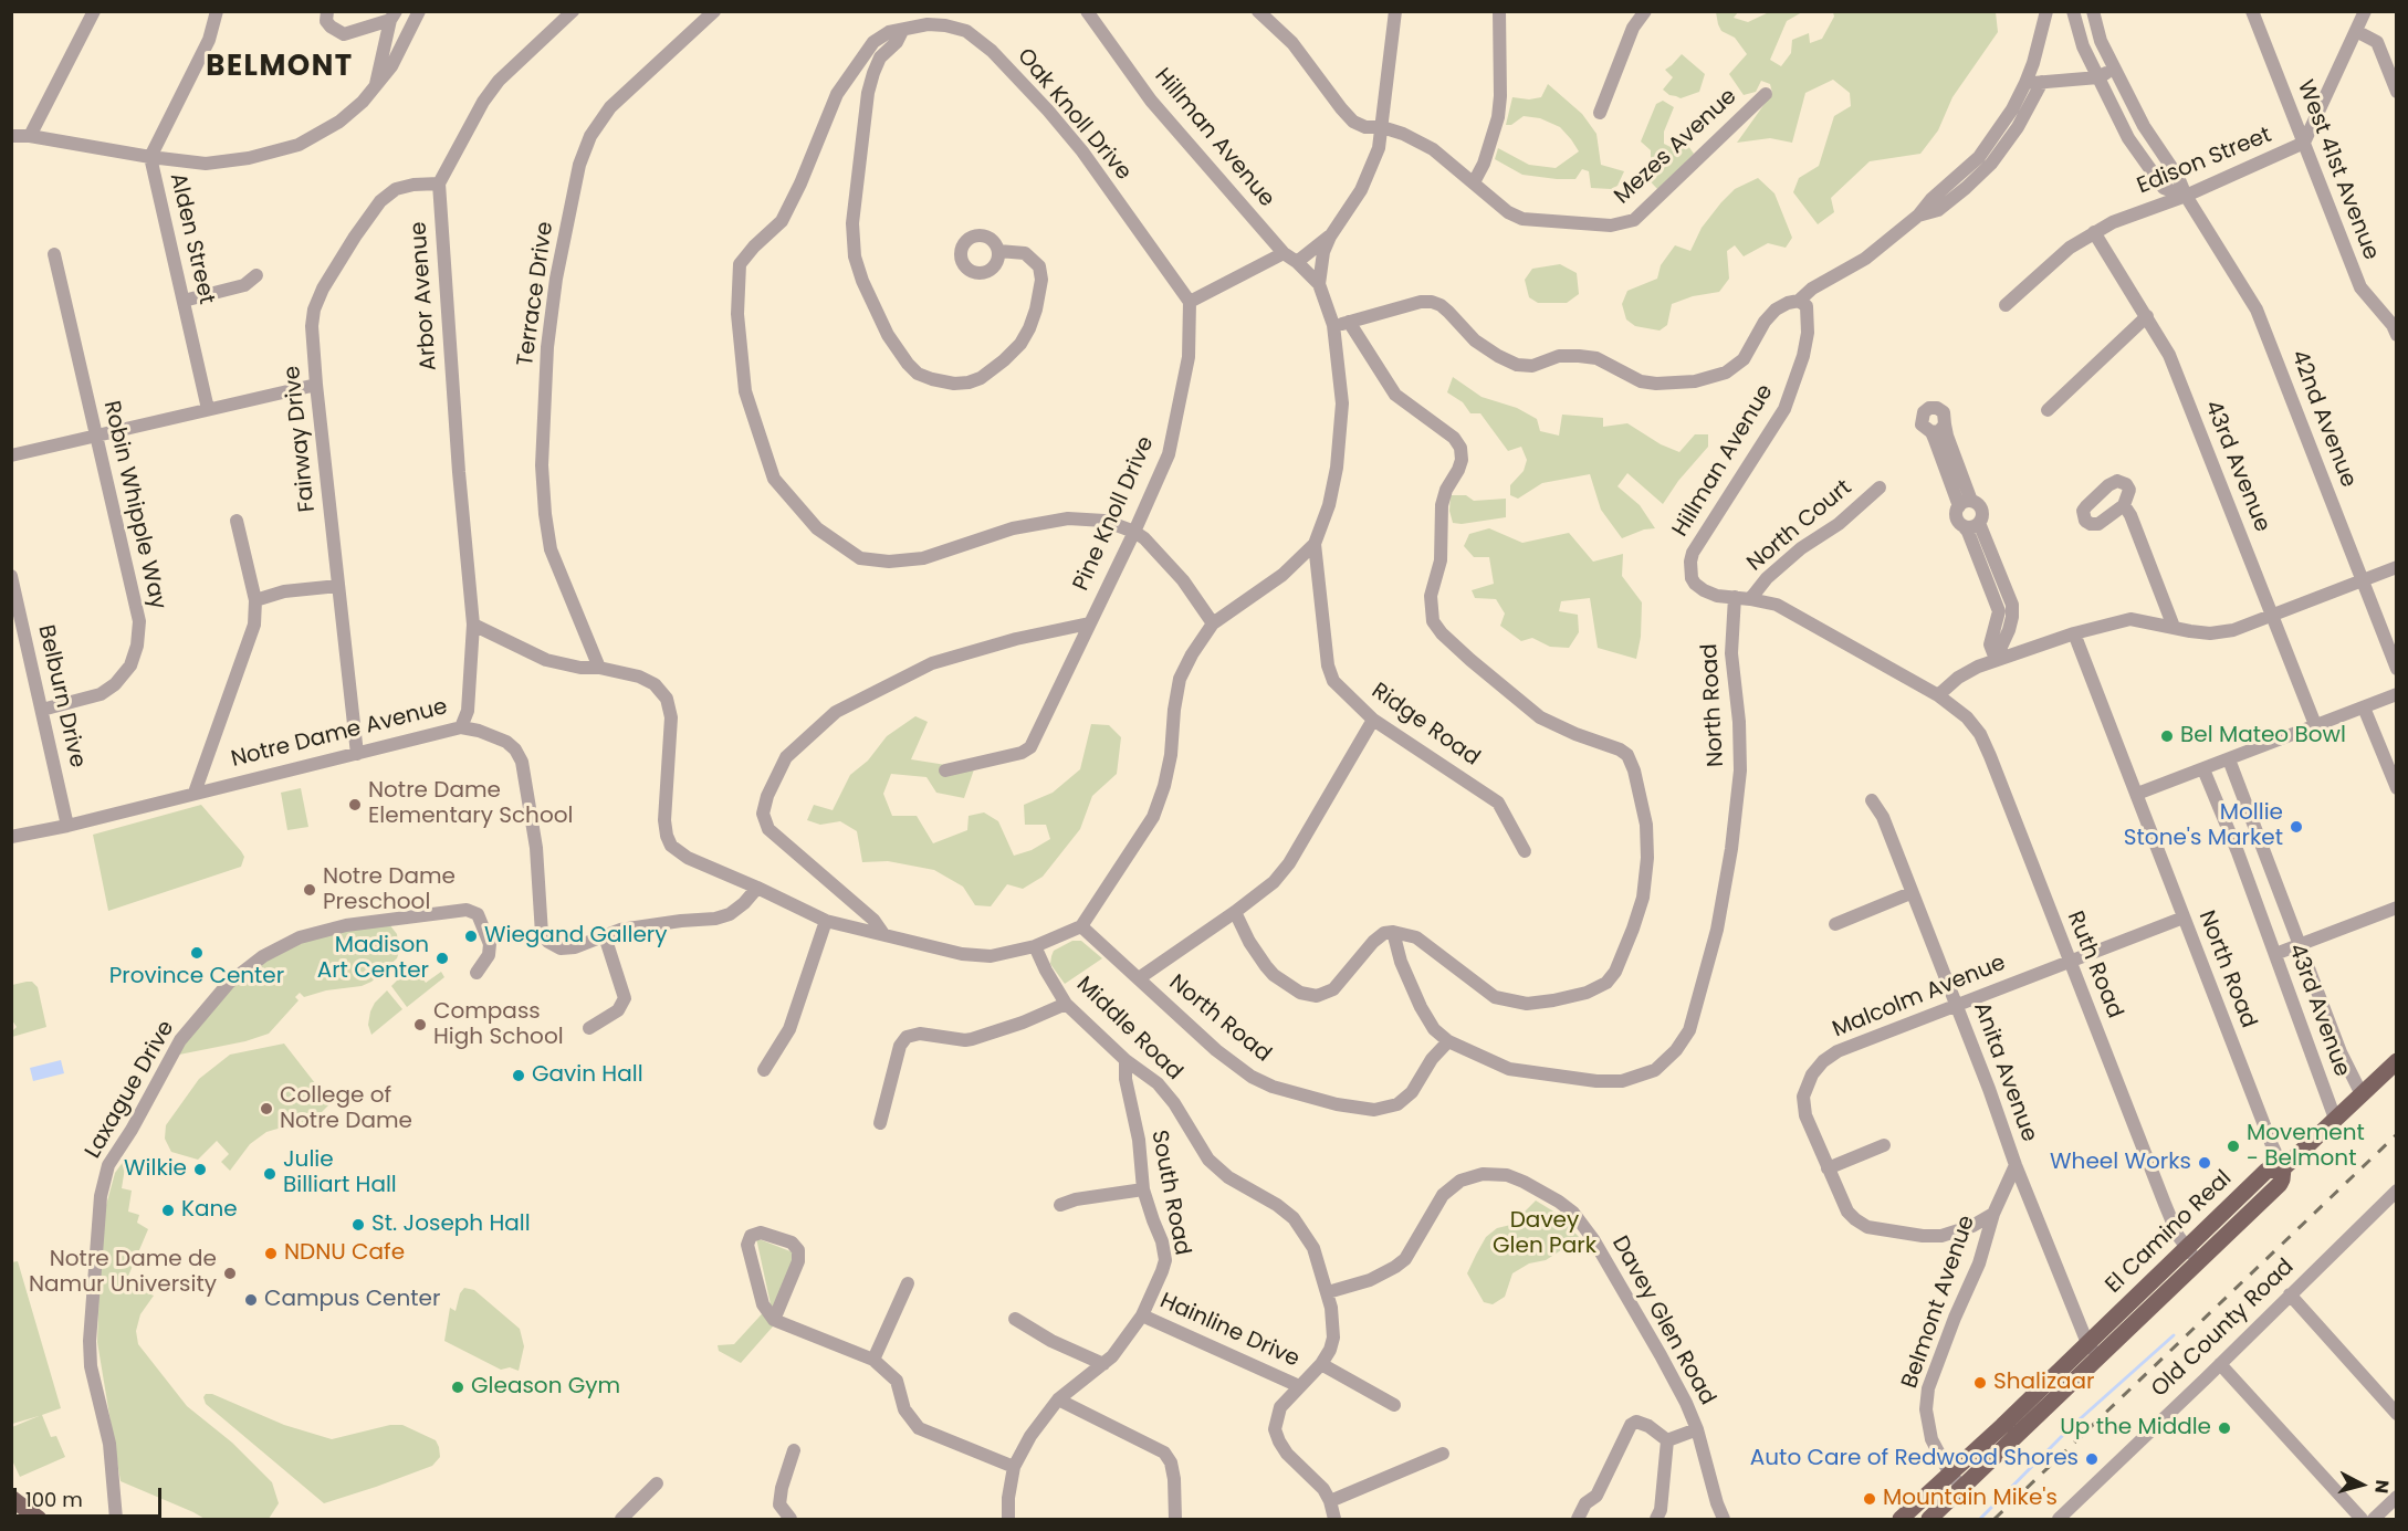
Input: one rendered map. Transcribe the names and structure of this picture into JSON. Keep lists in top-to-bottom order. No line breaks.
{"streets":{"main road":["El Camino Real"],"street":["Oak Knoll Drive","Hillman Avenue","Mezes Avenue","Edison Street","West 41st Avenue","Alden Street","Terrace Drive","Arbor Avenue","42nd Avenue","Fairway Drive","43rd Avenue","Robin Whipple Way","Pine Knoll Drive","North Court","Belburn Drive","North Road","Ridge Road","Notre Dame Avenue","Ruth Road","Malcolm Avenue","Middle Road","Anita Avenue","Laxague Drive","South Road","Belmont Avenue","Davey Glen Road","Old County Road","Hainline Drive"]},"crossings":[["Oak Knoll Drive","Pine Knoll Drive"],["Hillman Avenue","North Road"],["Edison Street","West 41st Avenue"],["Edison Street","42nd Avenue"],["Edison Street","43rd Avenue"],["Arbor Avenue","Fairway Drive"],["Arbor Avenue","Notre Dame Avenue"],["Fairway Drive","Notre Dame Avenue"],["Robin Whipple Way","Belburn Drive"],["Belburn Drive","Notre Dame Avenue"],["North Road","Malcolm Avenue"],["North Road","El Camino Real"],["Ruth Road","Malcolm Avenue"],["Ruth Road","El Camino Real"],["Malcolm Avenue","Anita Avenue"],["Malcolm Avenue","Belmont Avenue"],["Middle Road","South Road"],["Middle Road","Davey Glen Road"],["Middle Road","Hainline Drive"],["Anita Avenue","El Camino Real"],["Anita Avenue","Belmont Avenue"],["South Road","Hainline Drive"],["El Camino Real","Belmont Avenue"]],"districts":["BELMONT"],"parks":["Davey Glen Park"],"places":["Bel Mateo Bowl","Notre Dame Elementary School","Mollie Stone's Market","Notre Dame Preschool","Wiegand Gallery","Province Center","Madison Art Center","Compass High School","Gavin Hall","College of Notre Dame","Movement - Belmont","Wheel Works","Wilkie","Julie Billiart Hall","Kane","St. Joseph Hall","NDNU Cafe","Notre Dame de Namur University","Campus Center","Shalizaar","Gleason Gym","Up the Middle","Auto Care of Redwood Shores","Mountain Mike's"],"scale_bar":"100 m","north":"right"}
